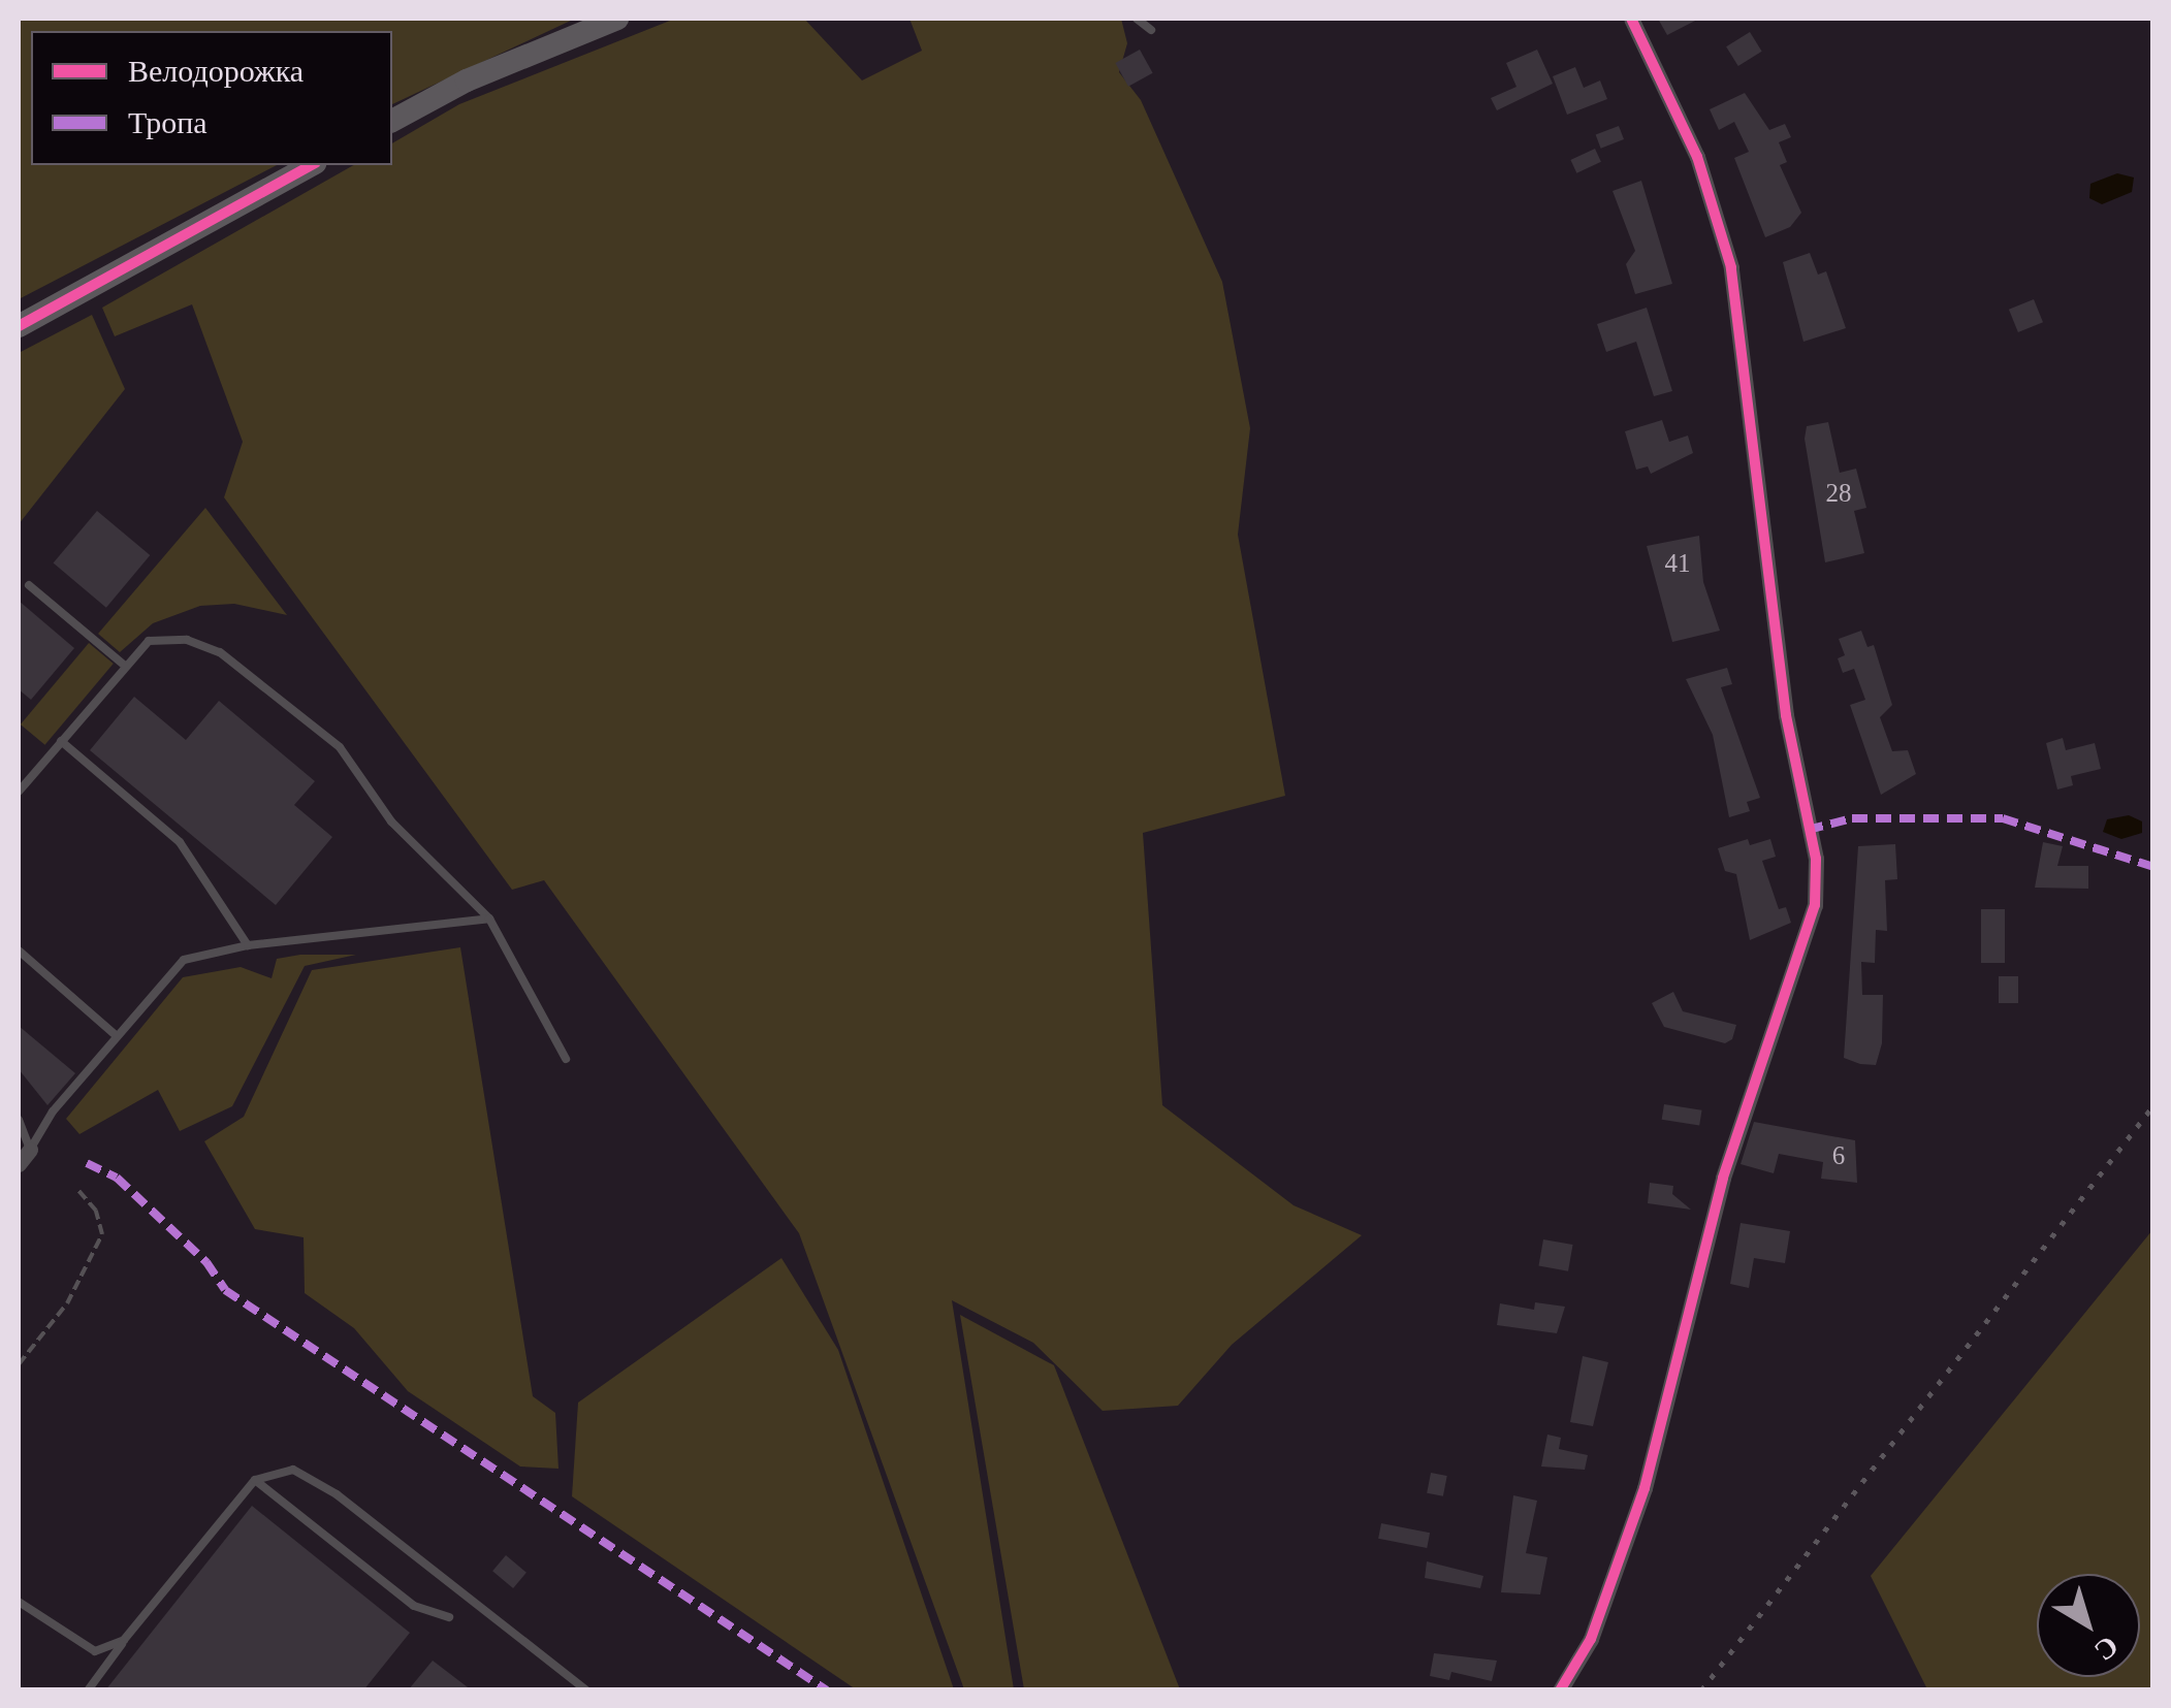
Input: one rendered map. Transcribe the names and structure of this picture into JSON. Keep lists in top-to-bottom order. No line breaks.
{"house_numbers":["28","41","6"],"legend":["Велодорожка","Тропа"],"north":"bottom right"}
